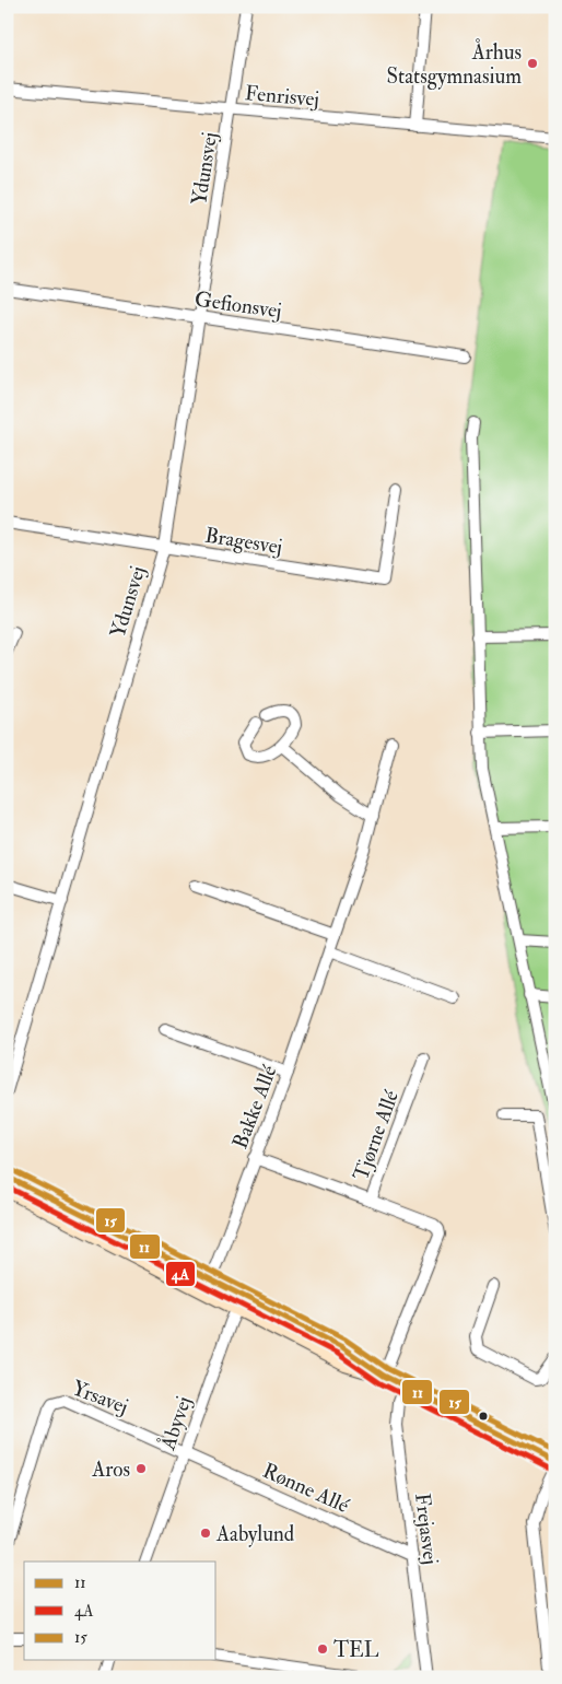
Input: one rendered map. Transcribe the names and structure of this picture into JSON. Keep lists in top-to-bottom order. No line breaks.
{"streets":{"street":["Fenrisvej","Ydunsvej","Gefionsvej","Bragesvej","Bakke Allé","Tjørne Allé","Yrsavej","Åbyvej","Rønne Allé","Frejasvej"]},"crossings":[["Fenrisvej","Ydunsvej"],["Ydunsvej","Gefionsvej"],["Ydunsvej","Bragesvej"],["Bakke Allé","Tjørne Allé"],["Yrsavej","Åbyvej"],["Yrsavej","Rønne Allé"],["Åbyvej","Rønne Allé"],["Rønne Allé","Frejasvej"]],"places":["Århus Statsgymnasium","Aros","Aabylund","TEL"],"lines":["transit line 15","transit line 11","transit line 4A"],"legend":["11","4A","15"]}
